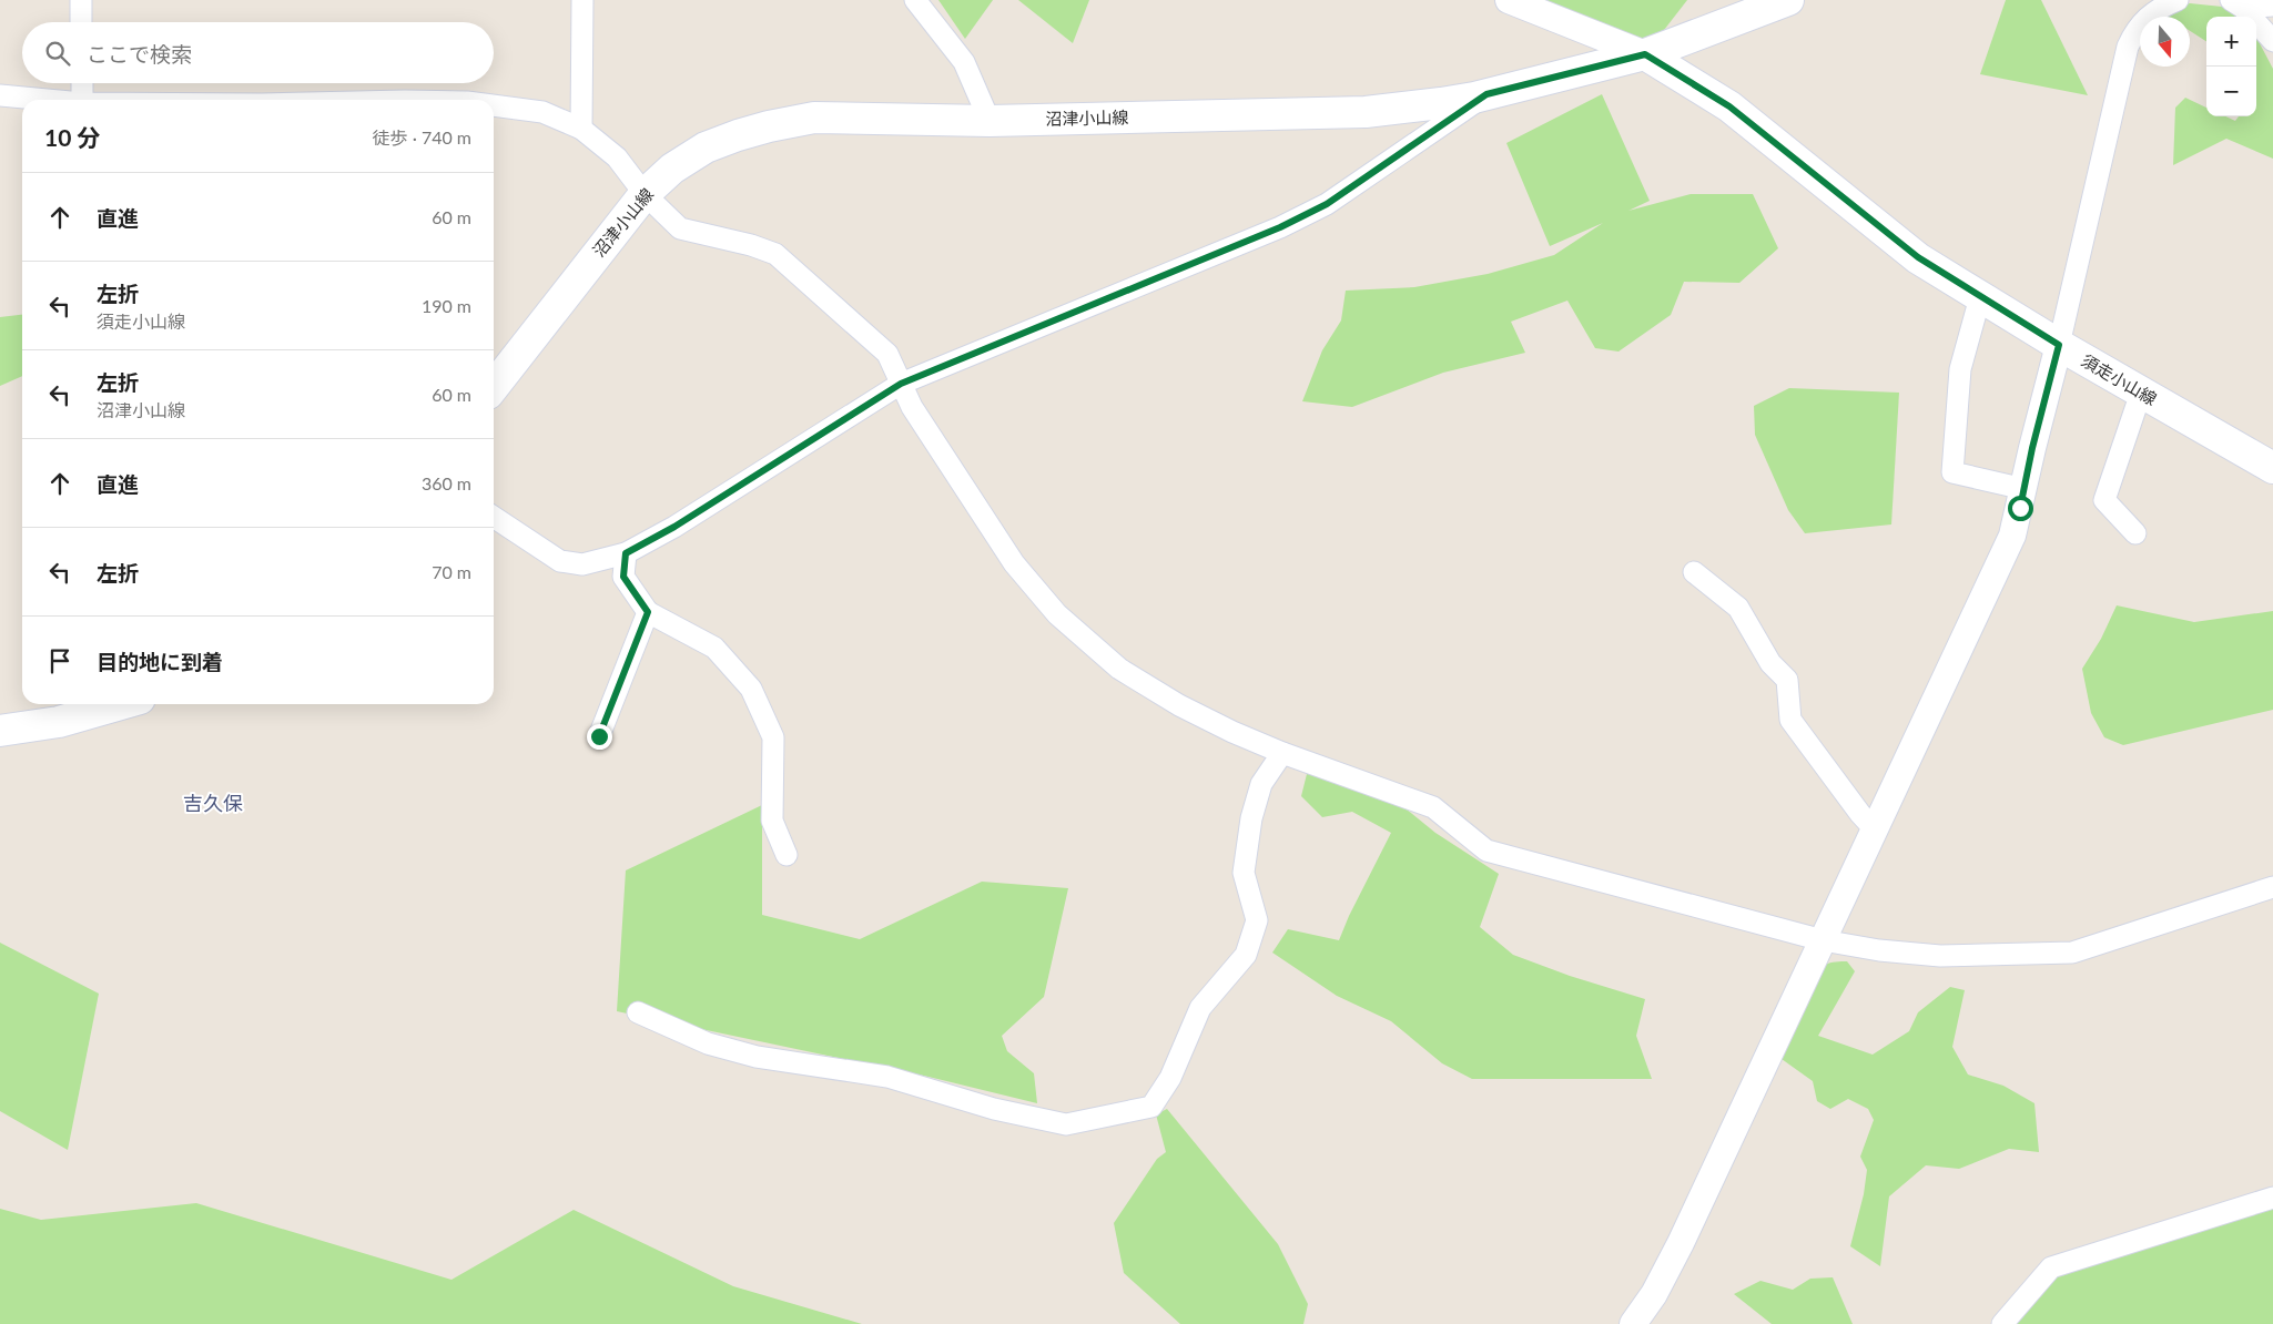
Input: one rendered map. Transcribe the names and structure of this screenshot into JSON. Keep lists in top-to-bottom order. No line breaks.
{"streets":{"main road":["沼津小山線","須走小山線"]},"crossings":[["沼津小山線","須走小山線"]],"districts":["吉久保"],"north":"bottom","page":{"map_buttons":["+","−"],"search":"ここで検索","heading":["10 分","徒歩 · 740 m"],"list":[["直進","60 m"],["左折","須走小山線","190 m"],["左折","沼津小山線","60 m"],["直進","360 m"],["左折","70 m"],"目的地に到着"]}}
